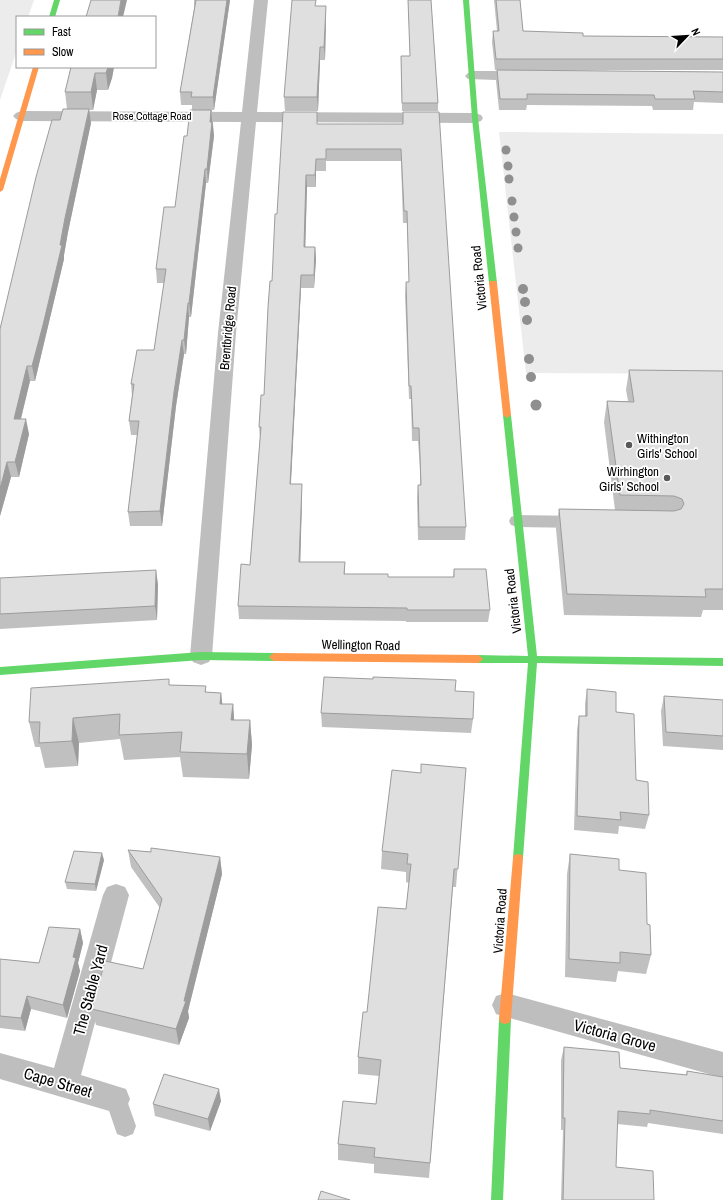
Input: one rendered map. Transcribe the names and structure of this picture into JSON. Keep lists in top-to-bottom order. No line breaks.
{"streets":{"street":["Rose Cottage Road","Victoria Road","Brentbridge Road","Wellington Road","The Stable Yard","Victoria Grove","Cape Street"]},"crossings":[["Rose Cottage Road","Victoria Road"],["Rose Cottage Road","Brentbridge Road"],["Victoria Road","Wellington Road"],["Victoria Road","Victoria Grove"],["Brentbridge Road","Wellington Road"],["The Stable Yard","Cape Street"]],"places":["Withington Girls' School","Wirhington Girls' School"],"legend":["Fast","Slow"],"north":"top right"}
